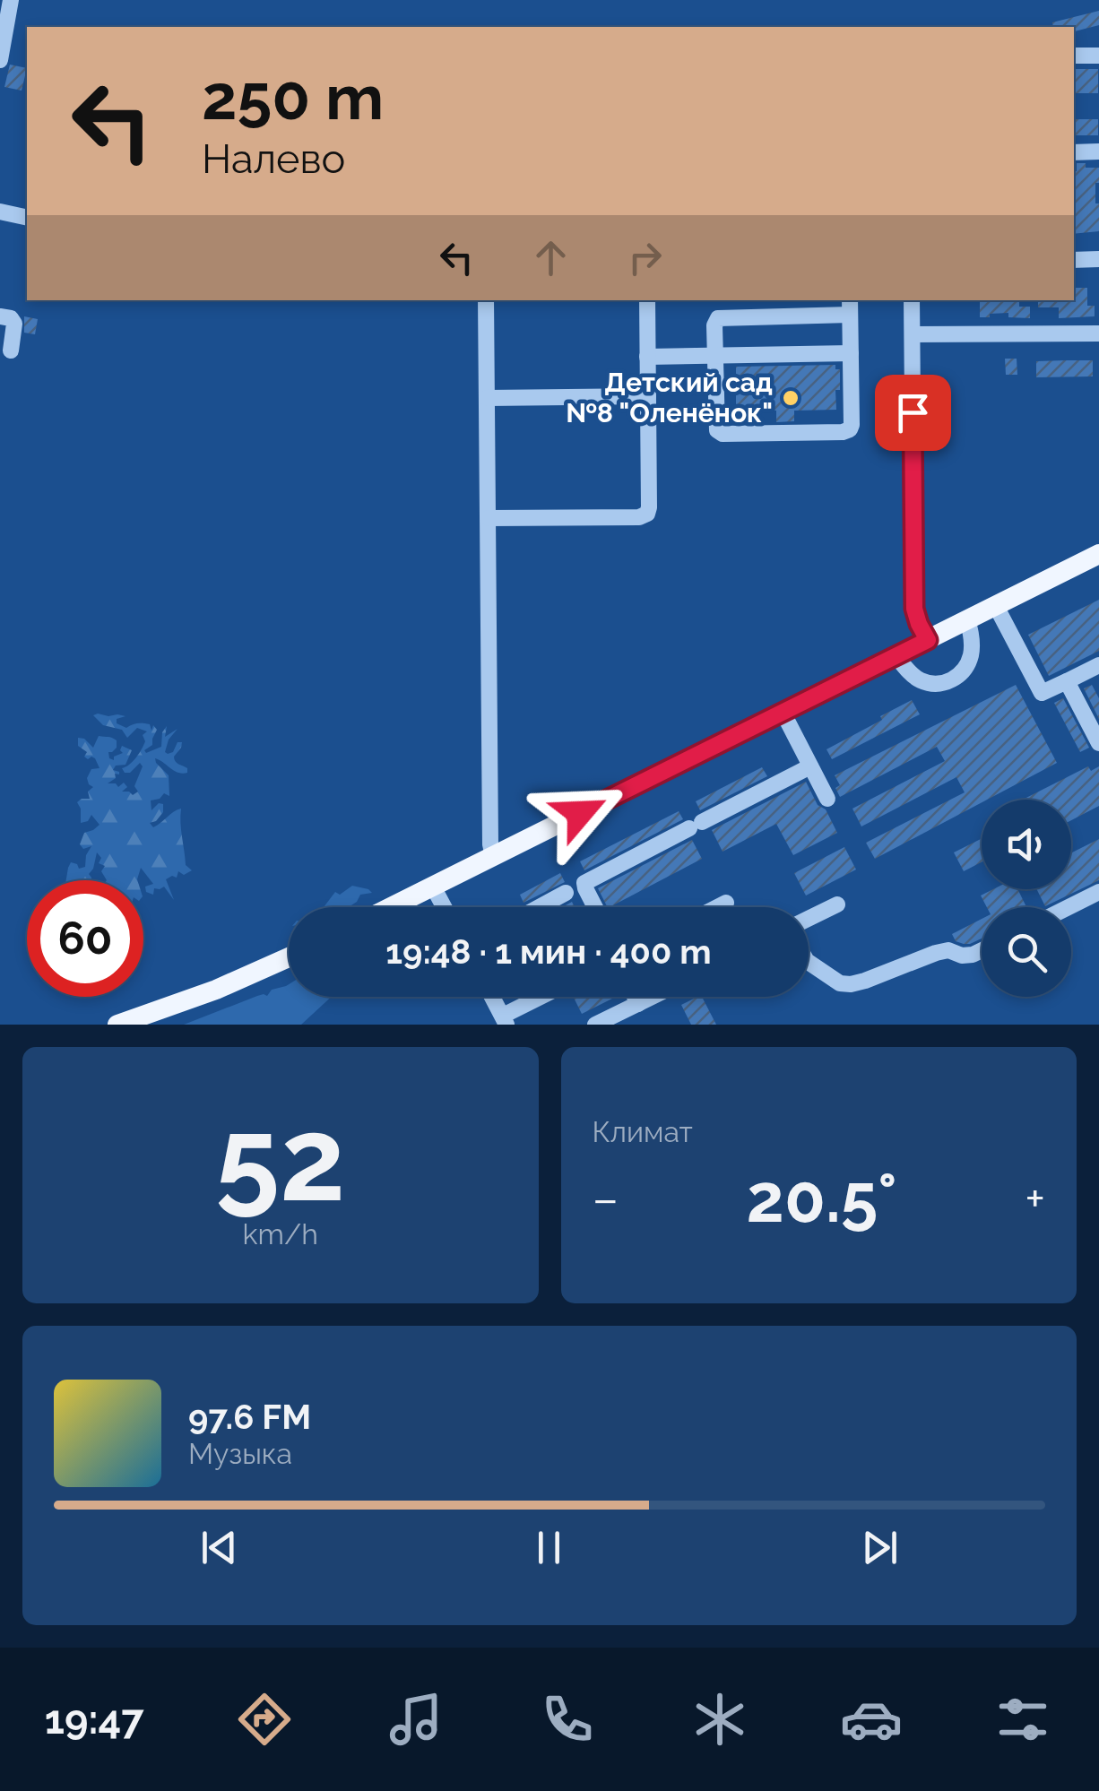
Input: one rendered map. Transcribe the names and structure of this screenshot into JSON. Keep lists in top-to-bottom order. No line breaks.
{"places":["Детский сад №8 \"Оленёнок\""],"page":{"turn":["250 m","Налево"],"limit":"60","trip":"19:48 · 1 мин · 400 m","tile":[["52","km/h"],"Климат"],"heat":["−","20.5°","+"],"song":["97.6 FM","Музыка"],"tabs":"19:47"}}
